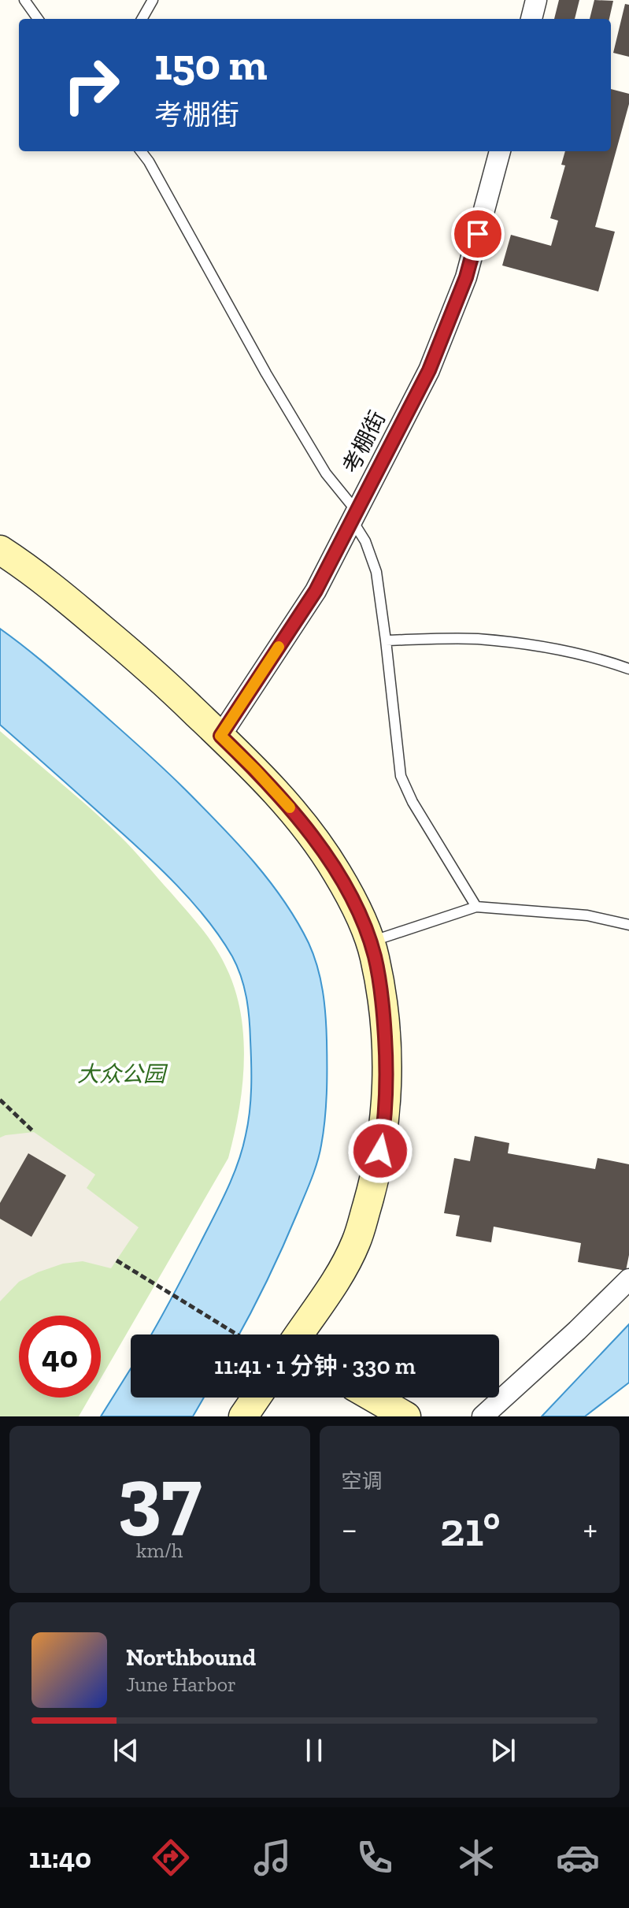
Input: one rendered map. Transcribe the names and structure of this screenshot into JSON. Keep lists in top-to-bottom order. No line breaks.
{"streets":{"street":["考棚街"]},"parks":["大众公园"],"page":{"turn":["150 m","考棚街"],"limit":"40","trip":"11:41 · 1 分钟 · 330 m","tile":[["37","km/h"],"空调"],"heat":["−","21°","+"],"song":["Northbound","June Harbor"],"tabs":"11:40"}}
